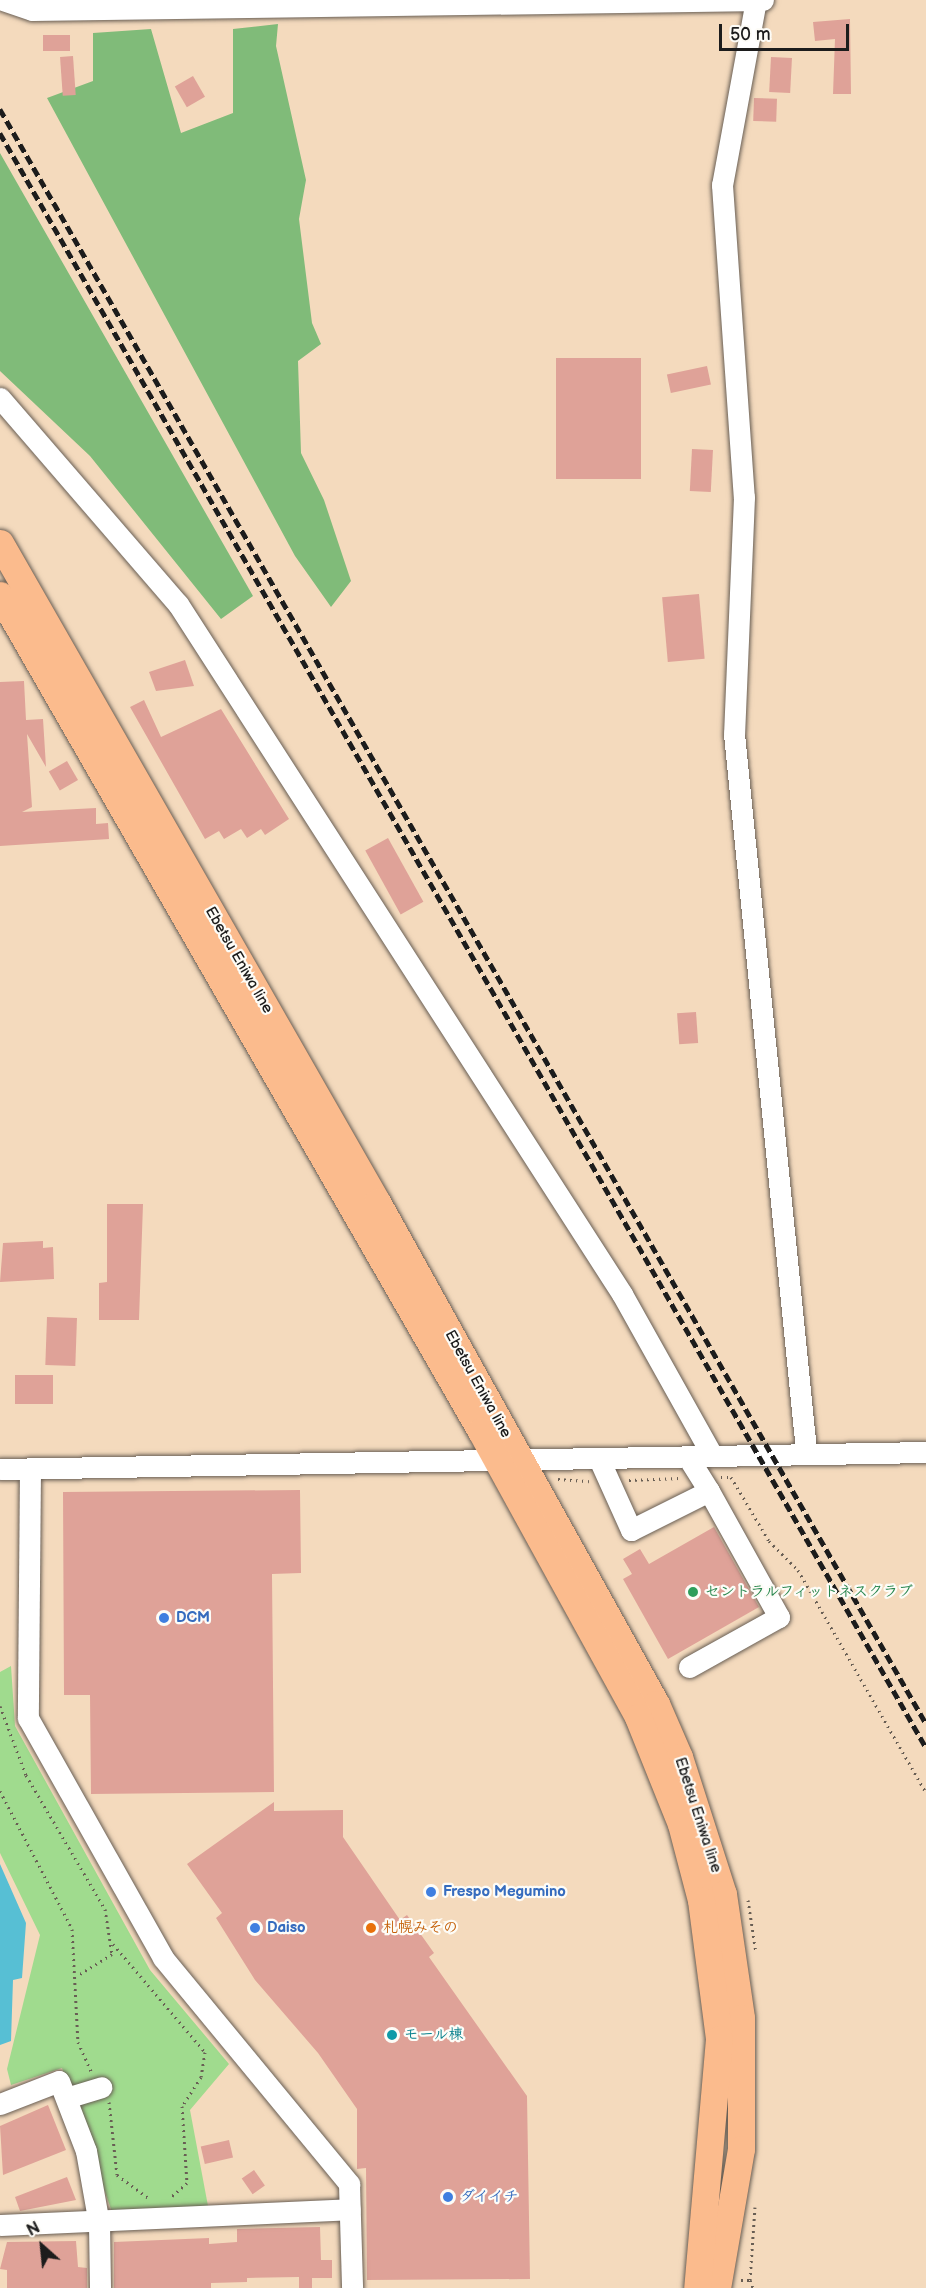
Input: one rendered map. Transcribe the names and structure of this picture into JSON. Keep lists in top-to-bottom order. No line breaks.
{"streets":{"main road":["Ebetsu Eniwa line"]},"places":["セントラルフィットネスクラブ","DCM","Frespo Megumino","Daiso","札幌みその","モール棟","ダイイチ"],"scale_bar":"50 m","north":"top left"}
